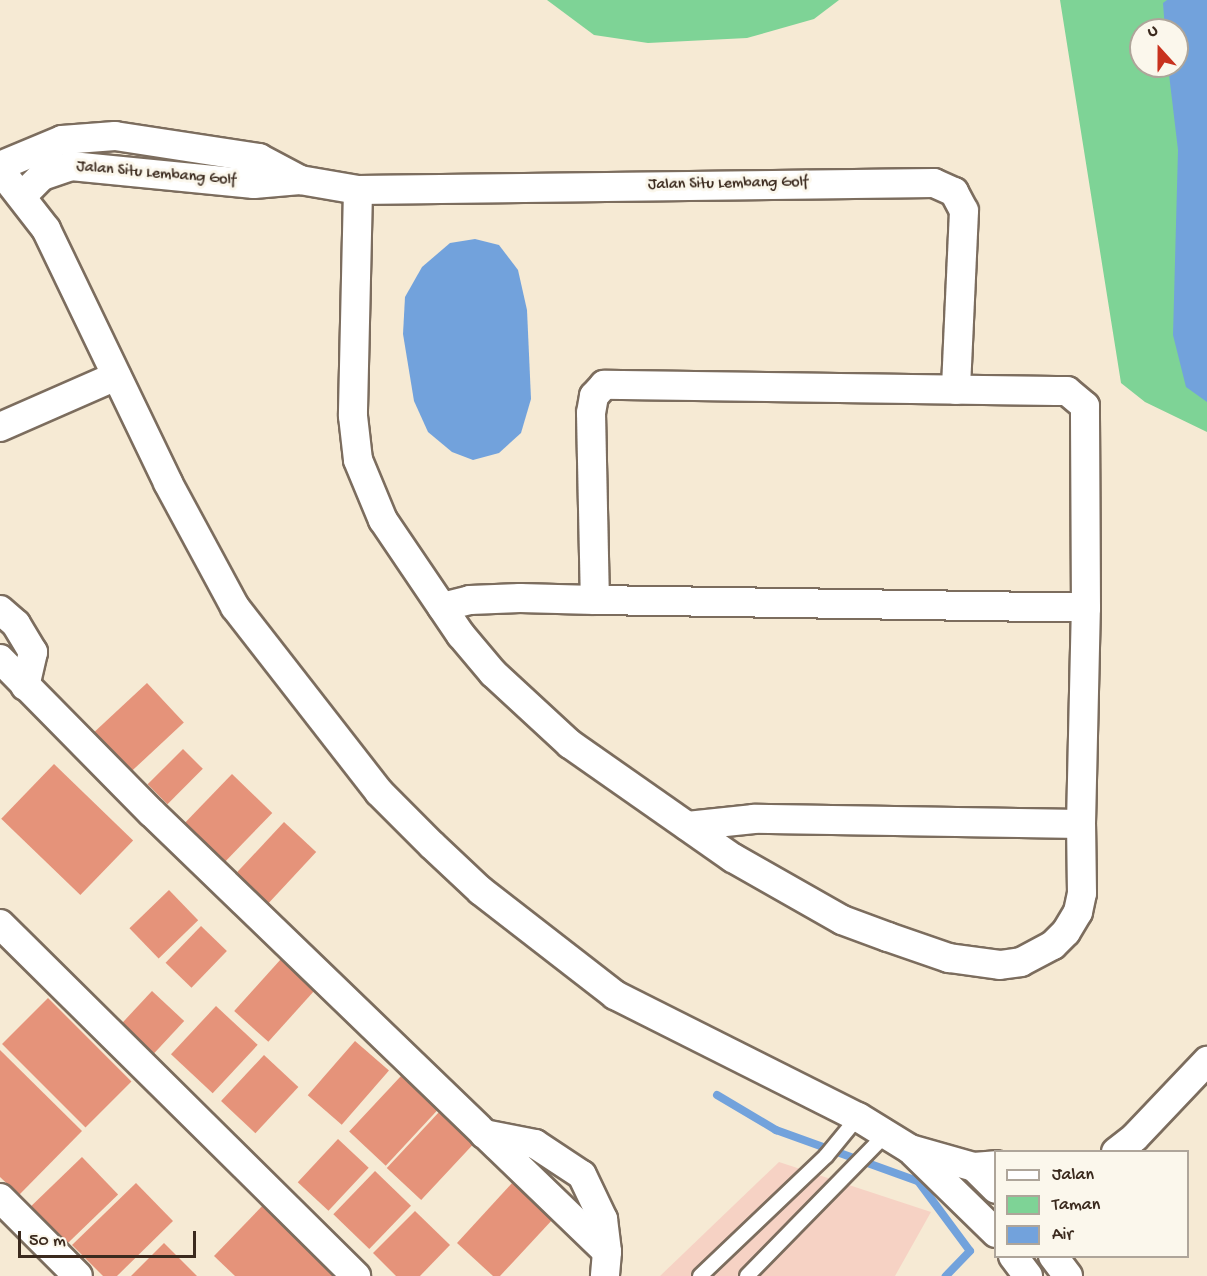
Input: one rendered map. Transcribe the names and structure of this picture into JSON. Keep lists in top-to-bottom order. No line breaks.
{"streets":{"street":["Jalan Situ Lembang Golf"]},"legend":["Jalan","Taman","Air"],"scale_bar":"50 m","north":"top"}
